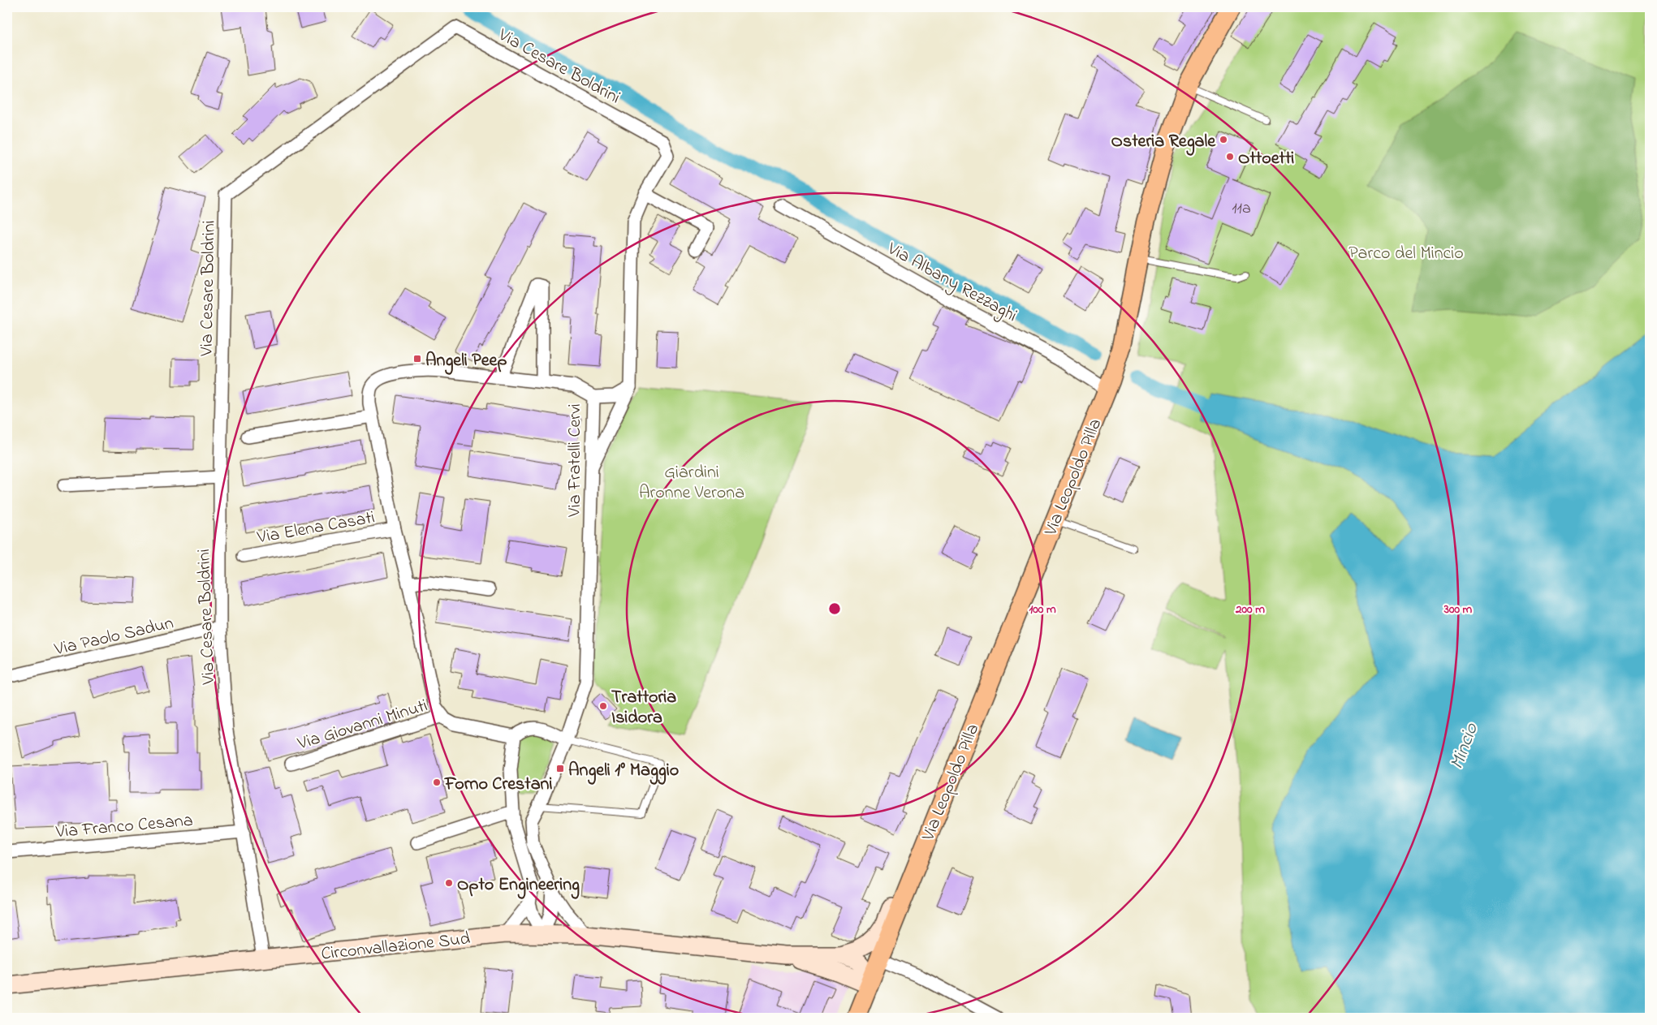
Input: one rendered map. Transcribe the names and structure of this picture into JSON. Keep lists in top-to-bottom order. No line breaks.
{"streets":{"main road":["Via Leopoldo Pilla","Circonvallazione Sud"],"street":["Via Cesare Boldrini","Via Albany Rezzaghi","Via Fratelli Cervi","Via Elena Casati","Via Paolo Sadun","Via Giovanni Minuti","Via Franco Cesana"]},"crossings":[["Via Cesare Boldrini","Via Paolo Sadun"],["Via Cesare Boldrini","Via Franco Cesana"],["Via Cesare Boldrini","Circonvallazione Sud"],["Via Albany Rezzaghi","Via Leopoldo Pilla"],["Via Leopoldo Pilla","Circonvallazione Sud"]],"water":["Mincio"],"parks":["Parco del Mincio","Giardini Aronne Verona"],"places":{"other":["Osteria Regale","Ottoetti","Trattoria Isidora","Forno Crestani","Opto Engineering"],"transit":["Angeli Peep","Angeli 1° Maggio"]},"house_numbers":["11a"],"rings":["100 m","200 m","300 m"]}
